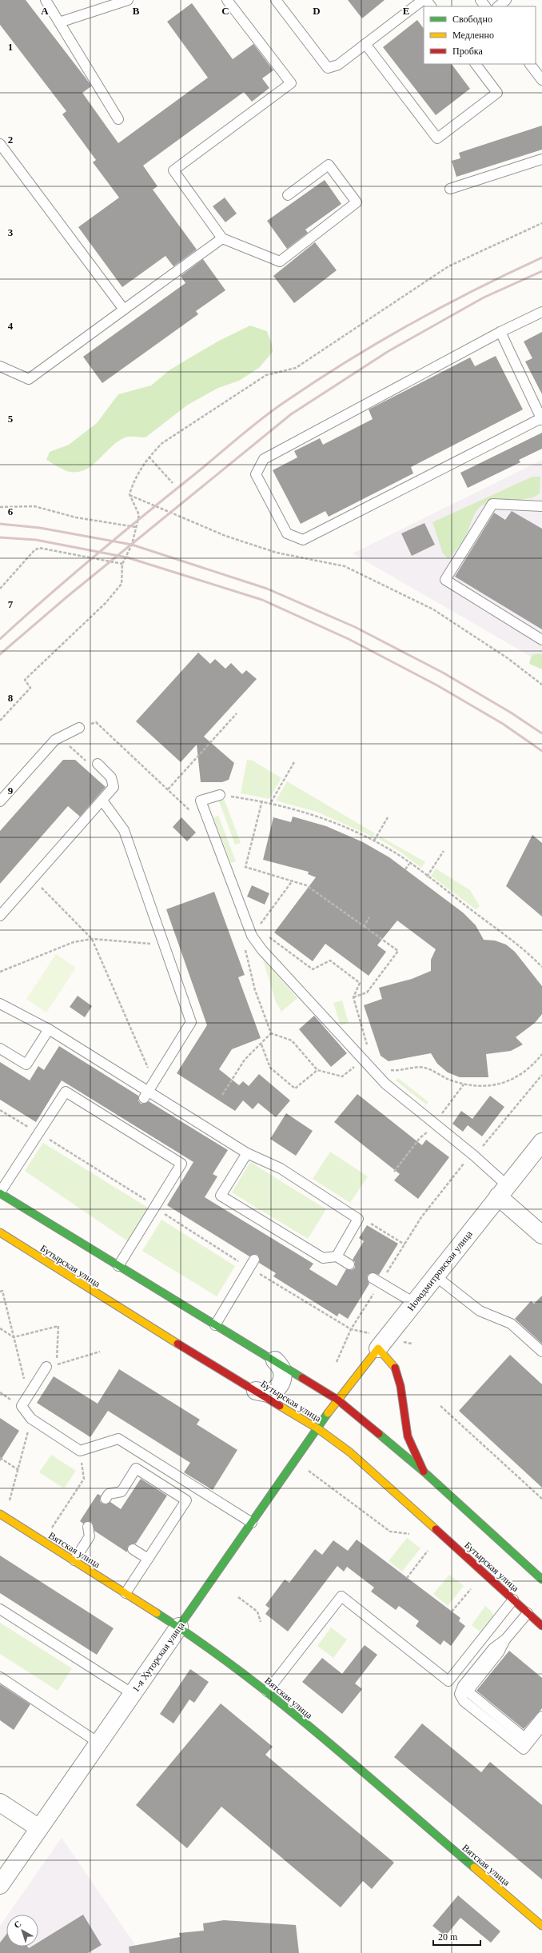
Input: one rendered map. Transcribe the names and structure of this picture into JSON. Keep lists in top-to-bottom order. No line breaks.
{"streets":{"main road":["Бутырская улица","Новодмитровская улица","Вятская улица","1-я Хуторская улица"]},"crossings":[["Бутырская улица","Новодмитровская улица"],["Бутырская улица","1-я Хуторская улица"],["Новодмитровская улица","1-я Хуторская улица"],["Вятская улица","1-я Хуторская улица"]],"legend":["Свободно","Медленно","Пробка"],"scale_bar":"20 m","north":"top left","grid":{"columns":["A","B","C","D","E"],"rows":["1","2","3","4","5","6","7","8","9"]}}
